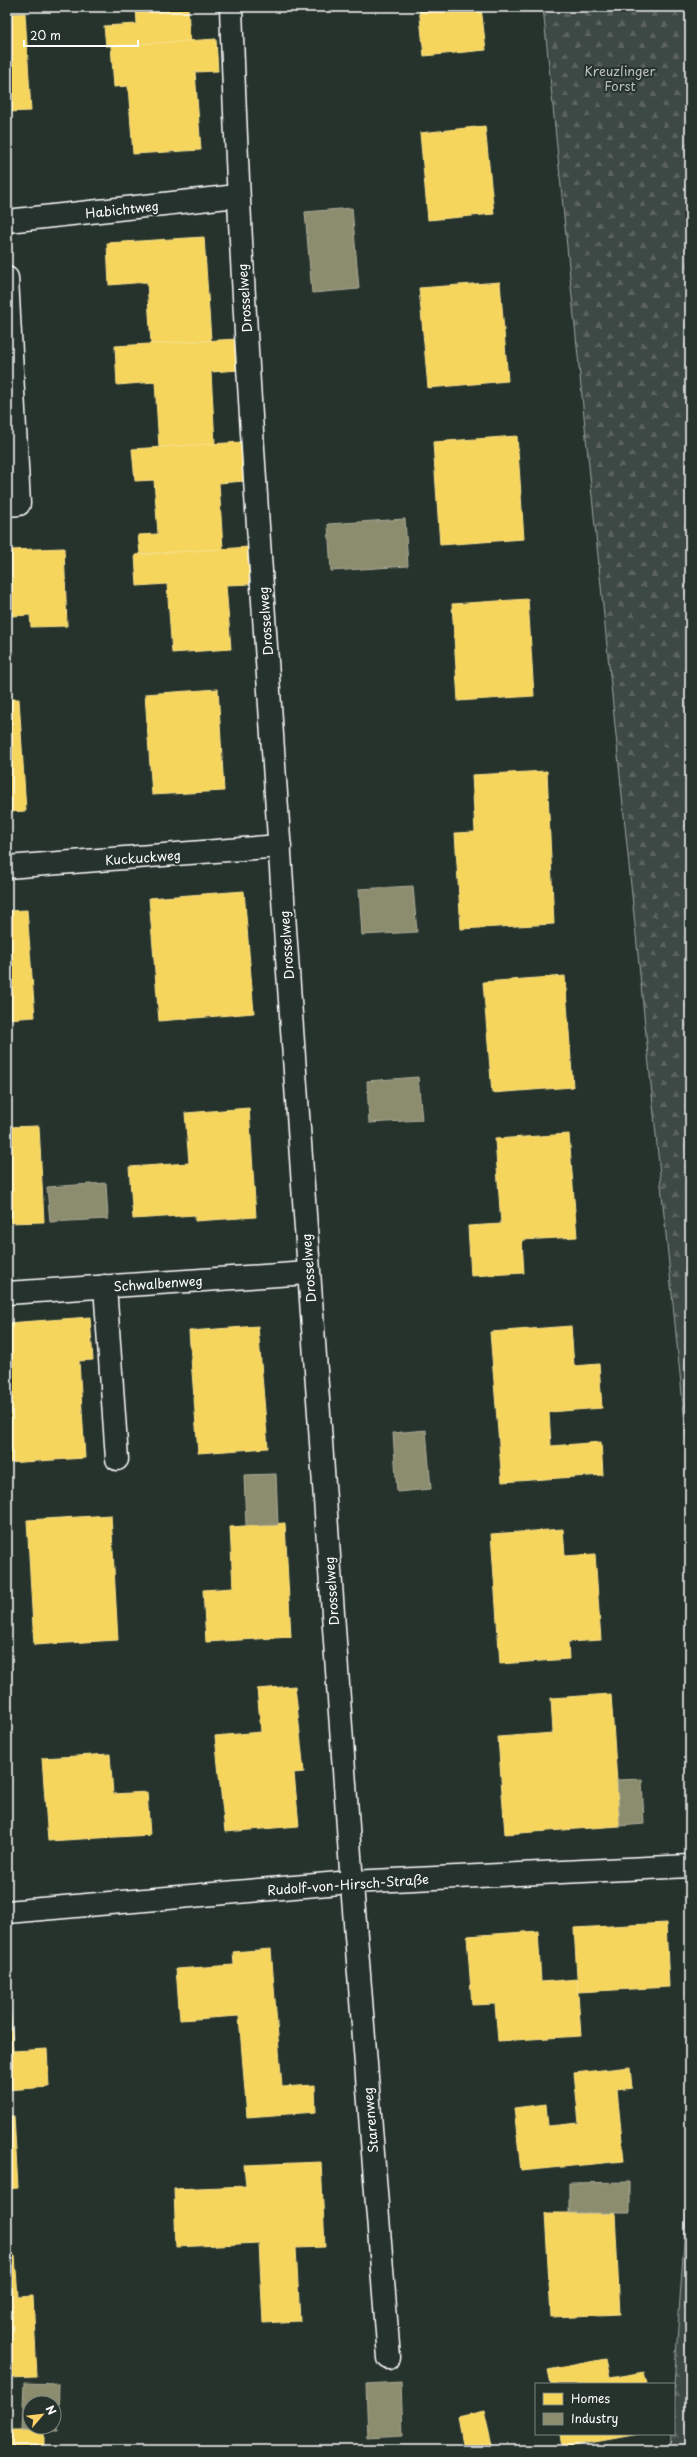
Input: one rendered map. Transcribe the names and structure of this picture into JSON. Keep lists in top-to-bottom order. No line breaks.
{"streets":{"street":["Habichtweg","Drosselweg","Kuckuckweg","Schwalbenweg","Rudolf-von-Hirsch-Straße","Starenweg"]},"crossings":[["Habichtweg","Drosselweg"],["Drosselweg","Kuckuckweg"],["Drosselweg","Schwalbenweg"],["Drosselweg","Rudolf-von-Hirsch-Straße"],["Drosselweg","Starenweg"],["Rudolf-von-Hirsch-Straße","Starenweg"]],"parks":["Kreuzlinger Forst"],"legend":["Homes","Industry"],"scale_bar":"20 m","north":"top right"}
